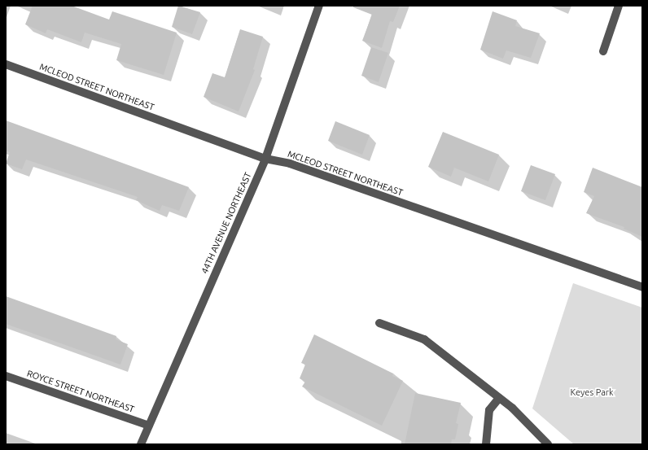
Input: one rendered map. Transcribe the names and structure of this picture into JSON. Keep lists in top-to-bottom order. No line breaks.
{"streets":{"street":["MCLEOD STREET NORTHEAST","44TH AVENUE NORTHEAST","ROYCE STREET NORTHEAST"]},"crossings":[["MCLEOD STREET NORTHEAST","44TH AVENUE NORTHEAST"],["44TH AVENUE NORTHEAST","ROYCE STREET NORTHEAST"]],"parks":["Keyes Park"]}
